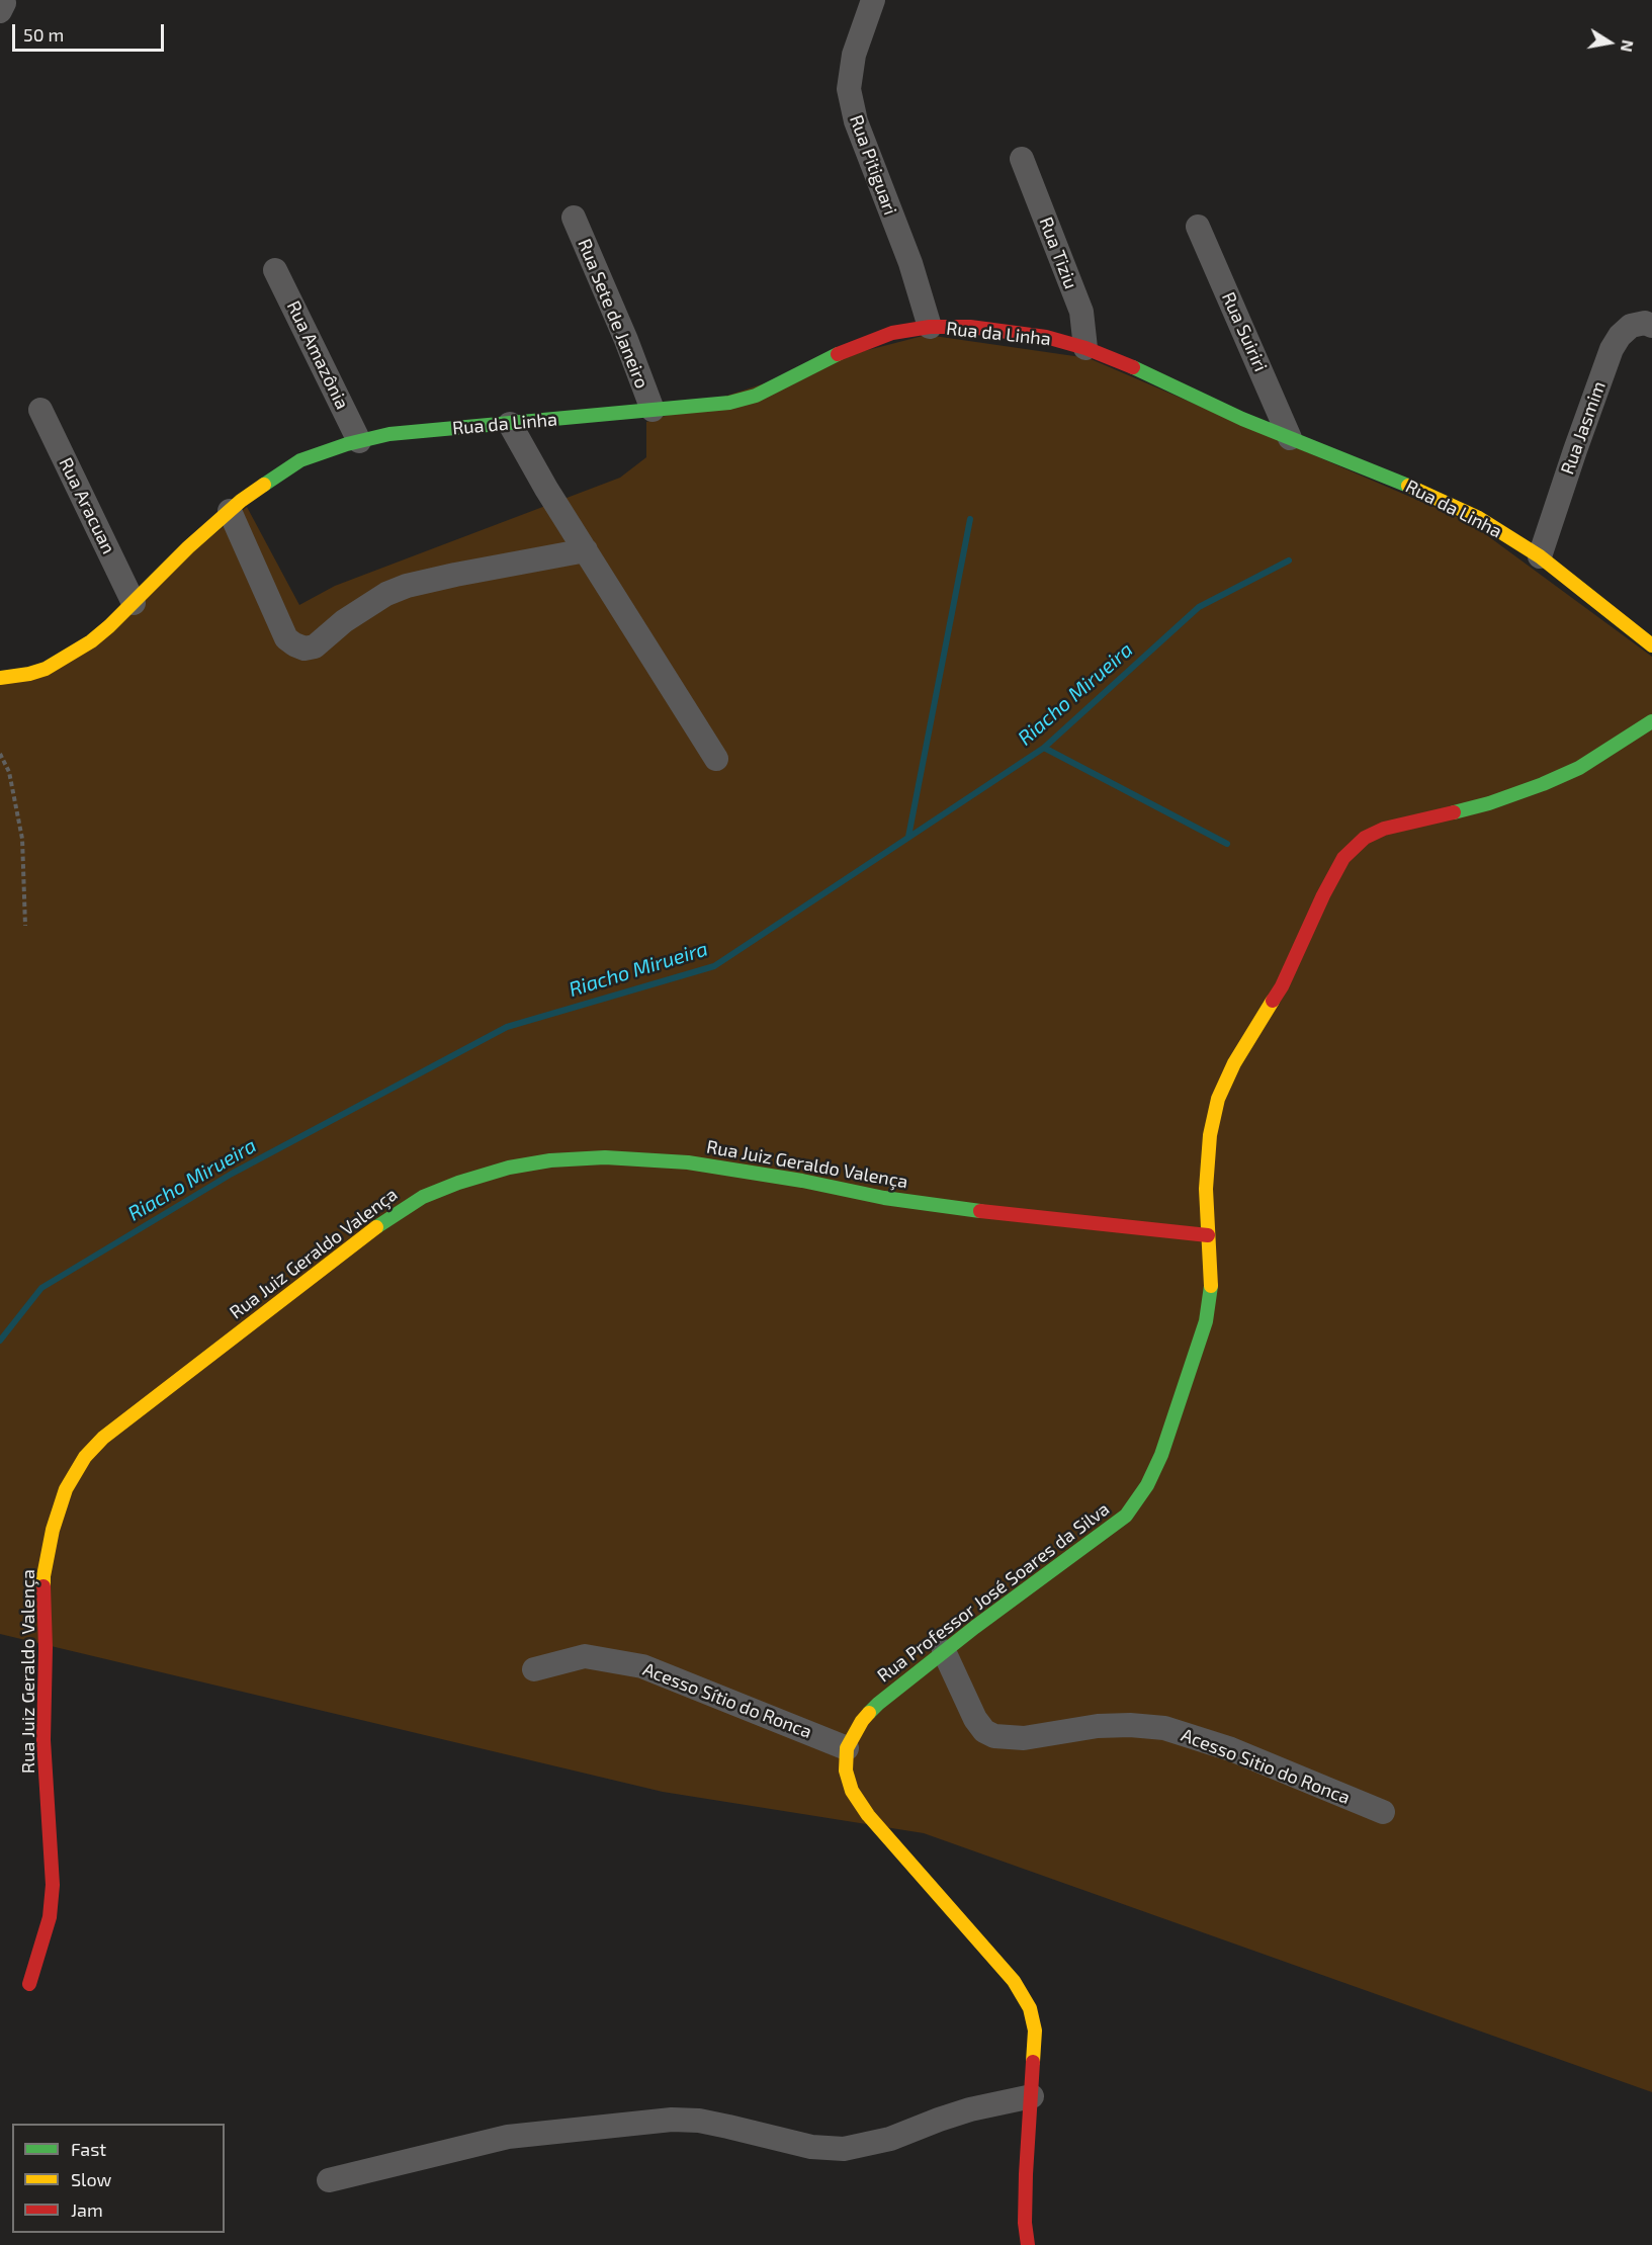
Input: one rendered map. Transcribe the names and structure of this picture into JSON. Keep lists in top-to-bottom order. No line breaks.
{"streets":{"street":["Rua Pitiguari","Rua Tiziu","Rua Sete de Janeiro","Rua Suiriri","Rua da Linha","Rua Amazônia","Rua Jasmim","Rua Aracuan","Rua Juiz Geraldo Valença","Rua Professor José Soares da Silva","Acesso Sítio do Ronca","Acesso Sitio do Ronca"]},"crossings":[["Rua Pitiguari","Rua da Linha"],["Rua Tiziu","Rua da Linha"],["Rua Sete de Janeiro","Rua da Linha"],["Rua Suiriri","Rua da Linha"],["Rua da Linha","Rua Amazônia"],["Rua da Linha","Rua Jasmim"],["Rua da Linha","Rua Aracuan"],["Rua Juiz Geraldo Valença","Rua Professor José Soares da Silva"],["Rua Professor José Soares da Silva","Acesso Sítio do Ronca"],["Rua Professor José Soares da Silva","Acesso Sitio do Ronca"]],"water":["Riacho Mirueira"],"legend":["Fast","Slow","Jam"],"scale_bar":"50 m","north":"right"}
